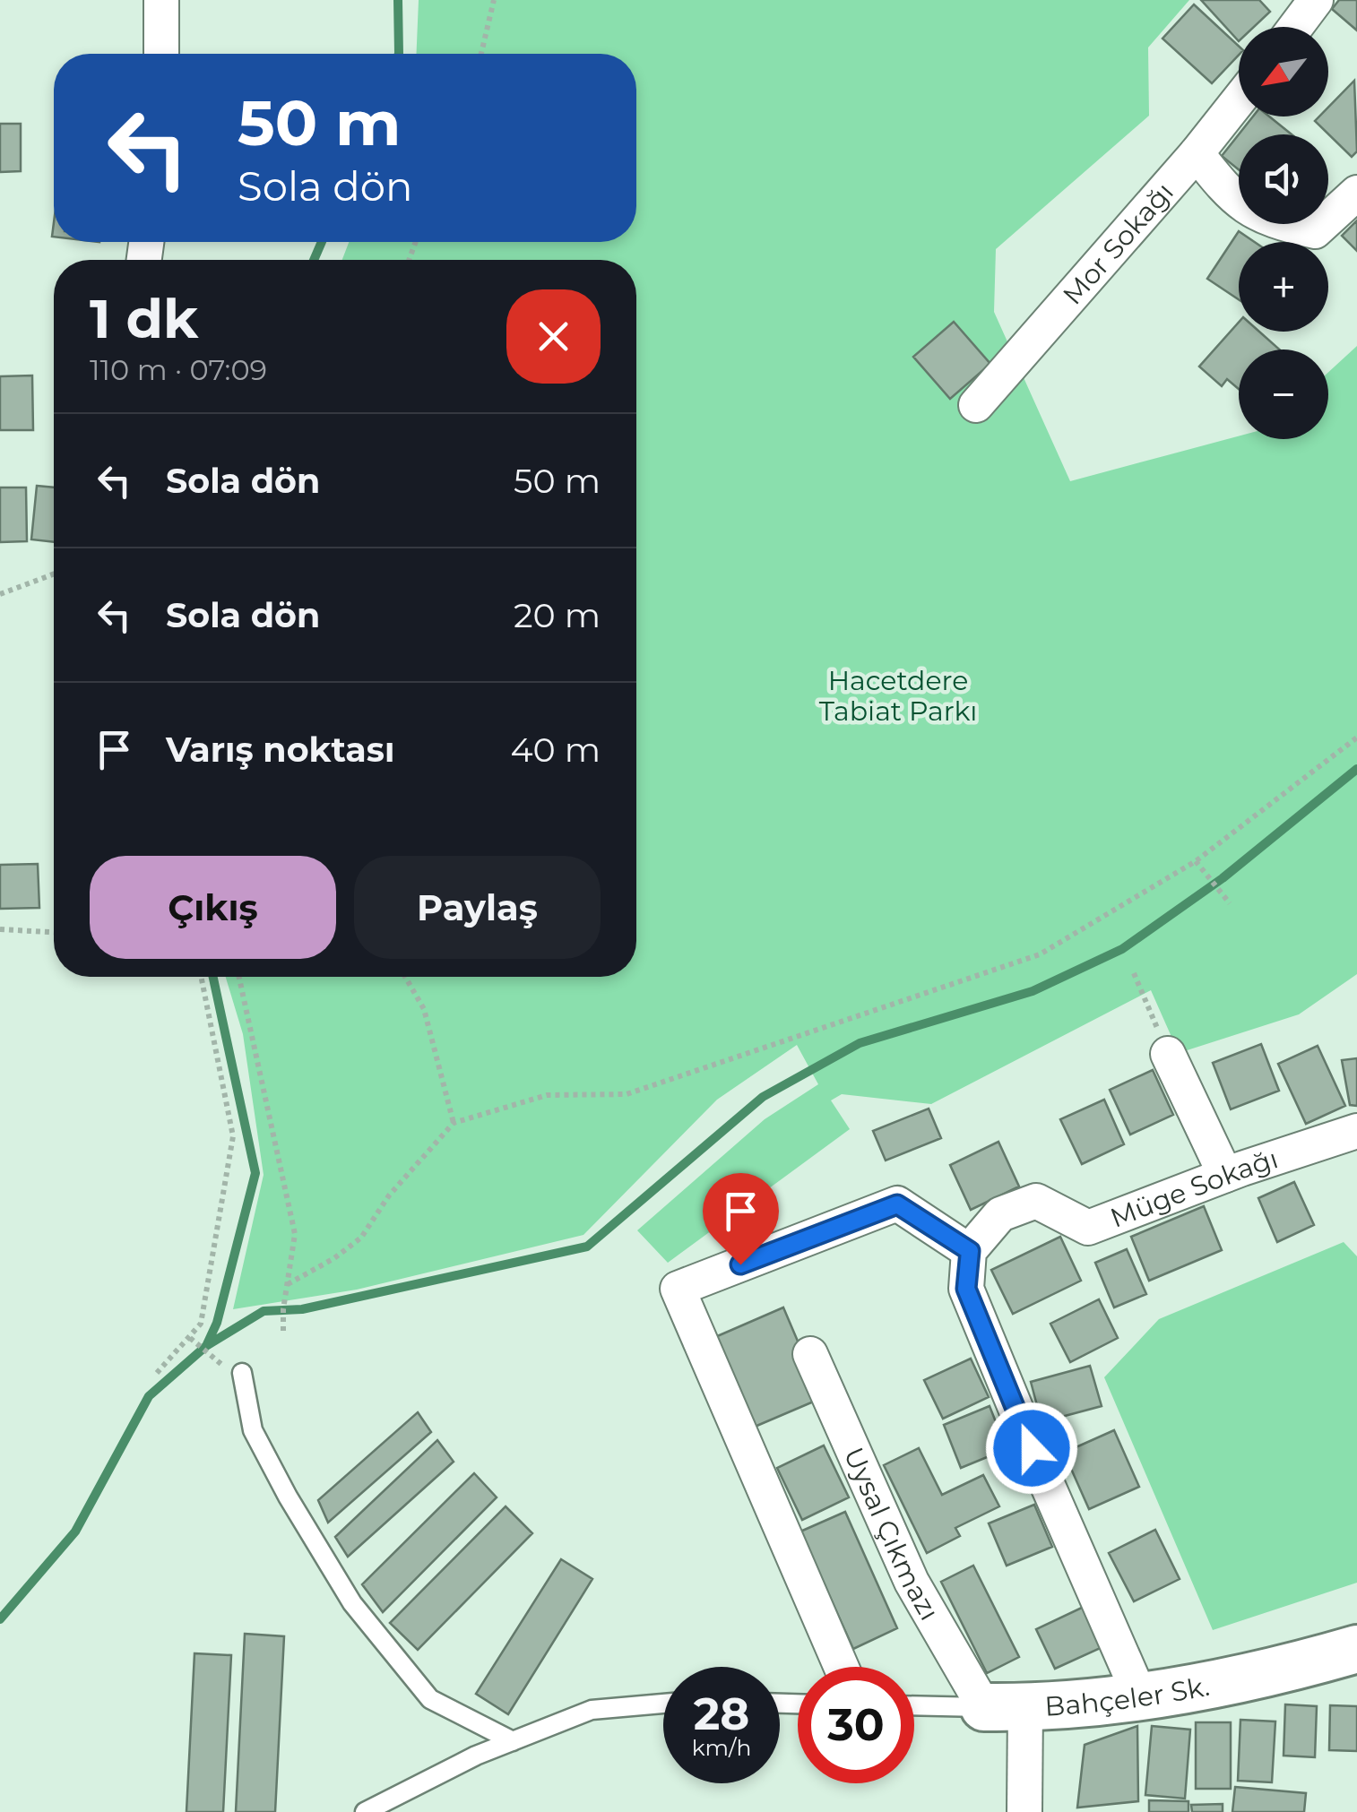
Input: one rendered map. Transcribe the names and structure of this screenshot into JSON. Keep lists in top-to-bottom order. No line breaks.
{"streets":{"street":["Mor Sokağı","Müge Sokağı","Uysal Çıkmazı","Bahçeler Sk."]},"crossings":[["Uysal Çıkmazı","Bahçeler Sk."]],"parks":["Hacetdere Tabiat Parkı"],"north":"bottom left","page":{"map_buttons":["+","−"],"turn":["50 m","Sola dön"],"heading":["1 dk","110 m · 07:09"],"list":[{"name":"Sola dön","value":"50 m"},{"name":"Sola dön","value":"20 m"},{"name":"Varış noktası","value":"40 m"}],"buttons":["Çıkış","Paylaş"],"speed":"28 km/h","limit":"30"}}
